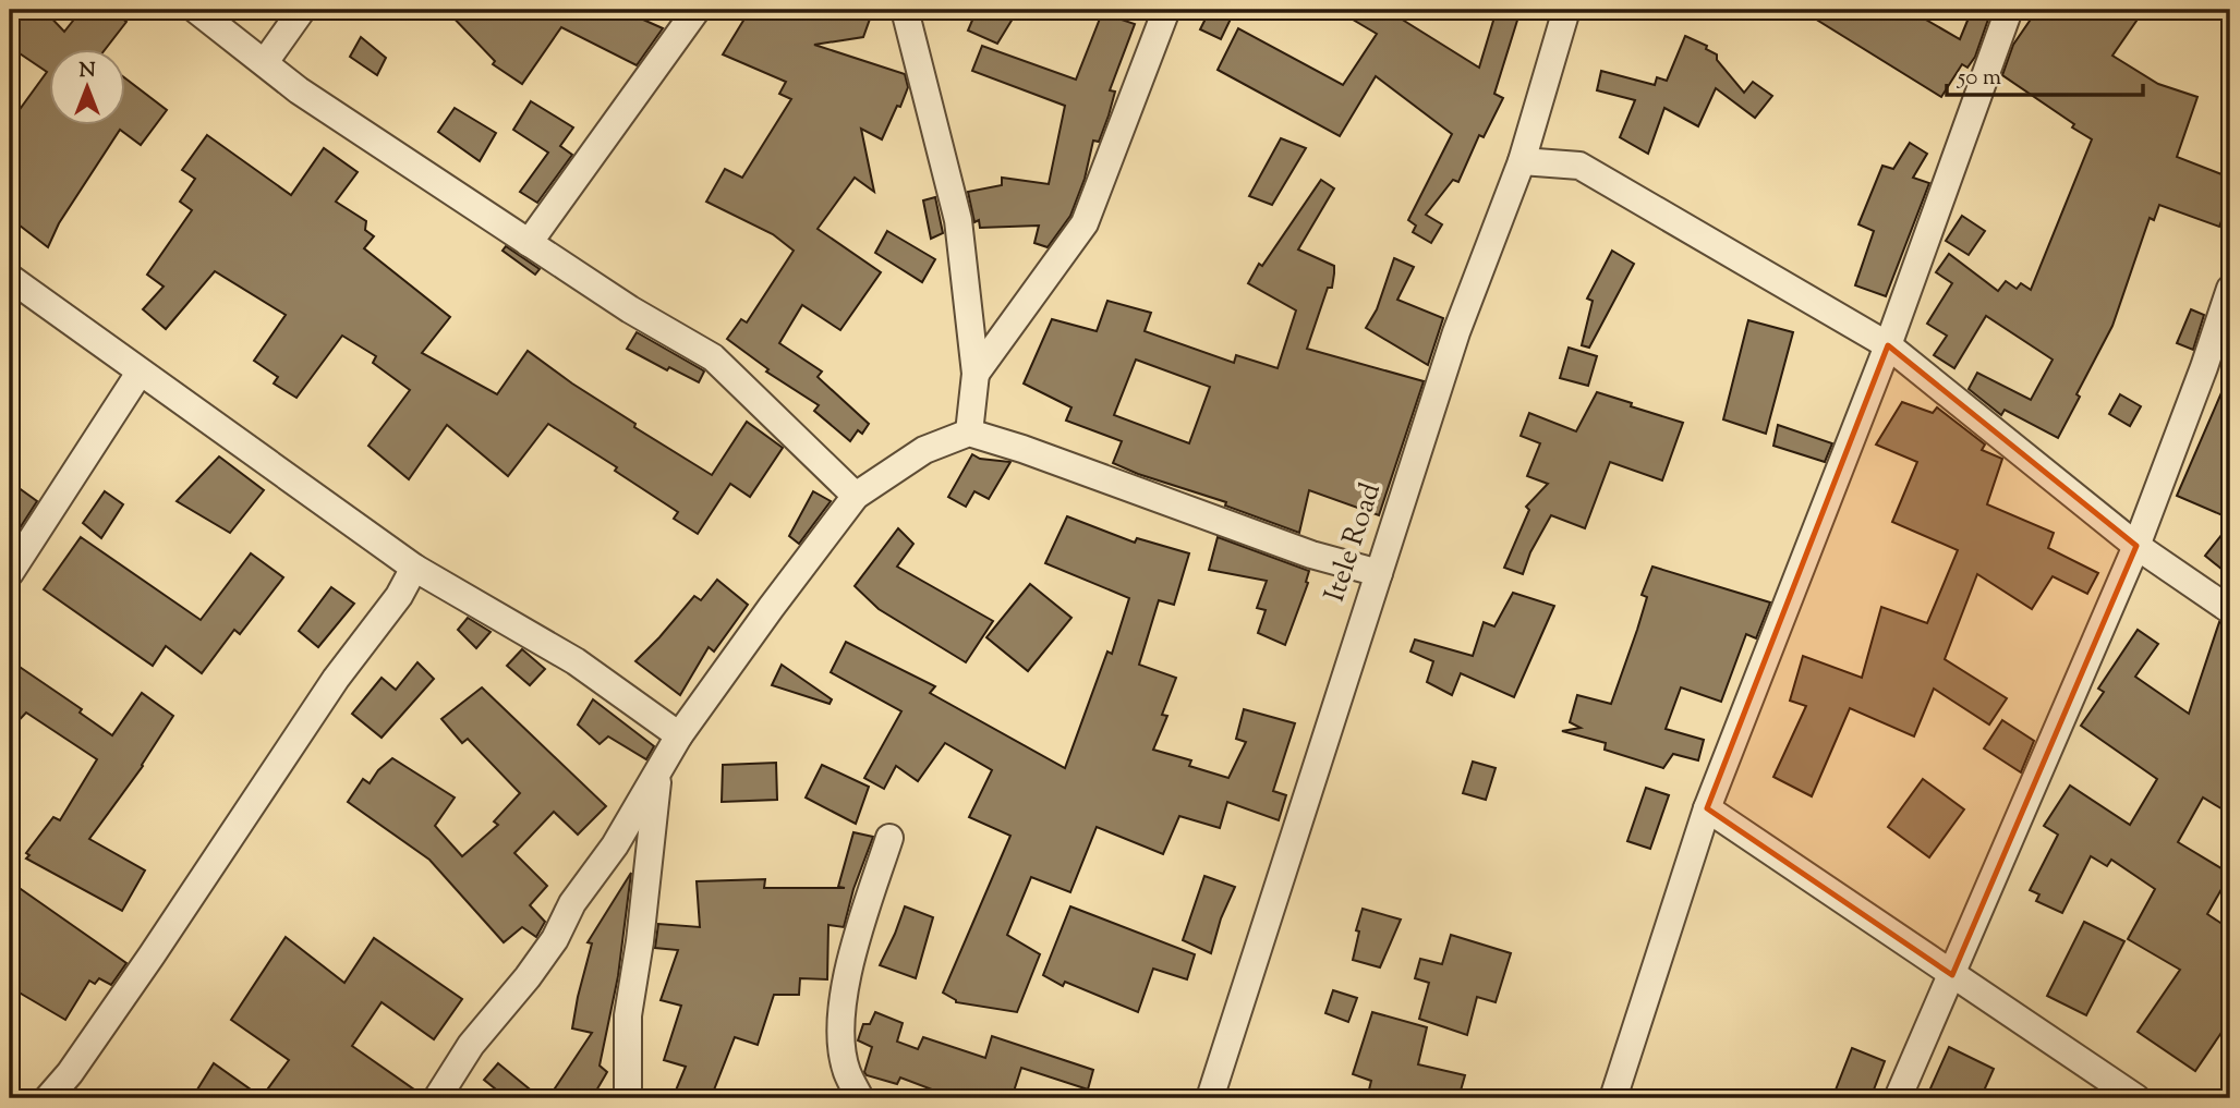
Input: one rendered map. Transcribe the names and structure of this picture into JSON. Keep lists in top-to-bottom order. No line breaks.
{"streets":{"street":["Itele Road"]},"scale_bar":"50 m","north":"top"}
